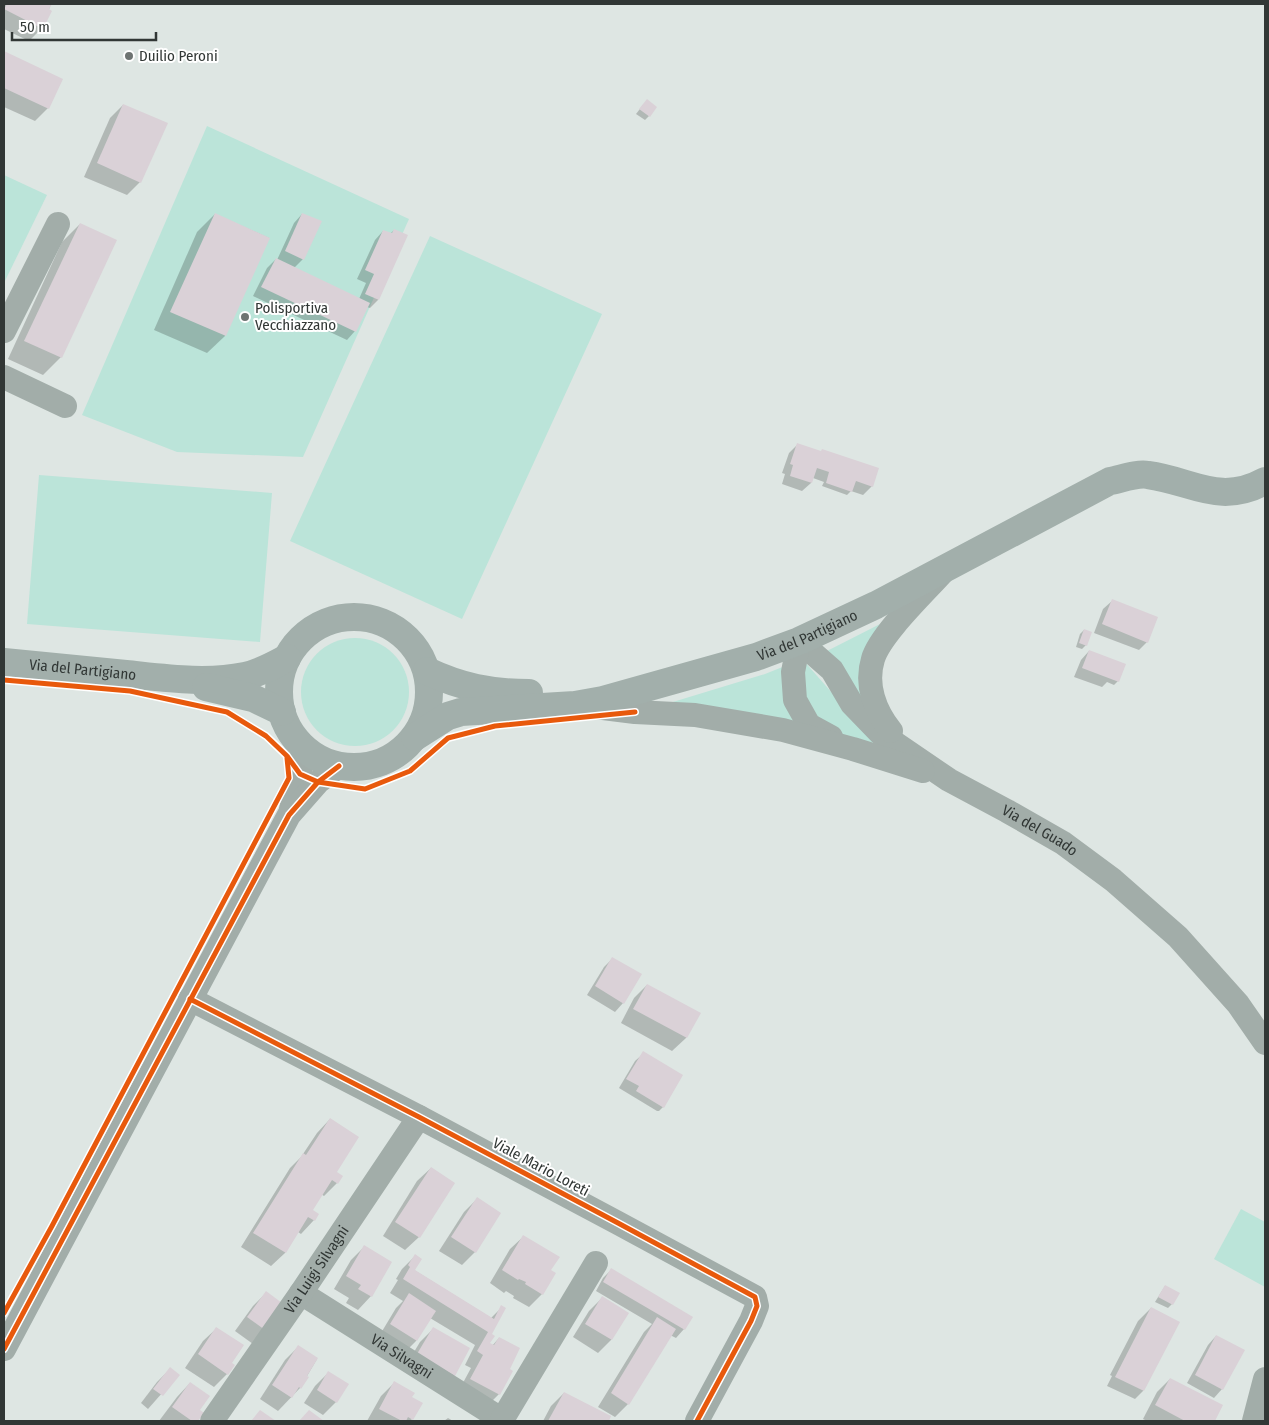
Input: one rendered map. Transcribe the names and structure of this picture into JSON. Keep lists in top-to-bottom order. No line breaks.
{"streets":{"main road":["Via del Partigiano"],"street":["Via del Guado","Viale Mario Loreti","Via Luigi Silvagni","Via Silvagni"]},"crossings":[["Via del Partigiano","Via del Guado"],["Viale Mario Loreti","Via Luigi Silvagni"],["Via Luigi Silvagni","Via Silvagni"]],"places":["Duilio Peroni","Polisportiva Vecchiazzano"],"scale_bar":"50 m"}
